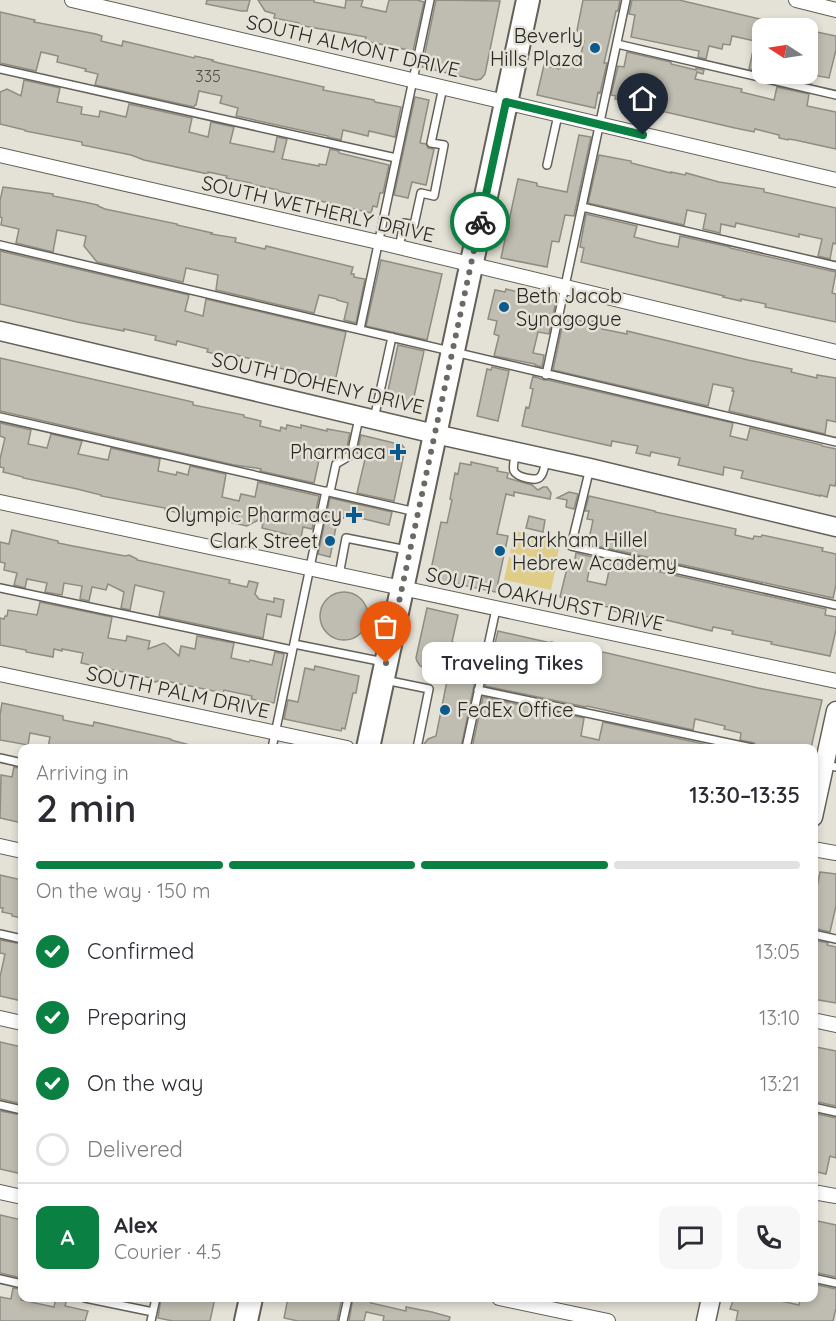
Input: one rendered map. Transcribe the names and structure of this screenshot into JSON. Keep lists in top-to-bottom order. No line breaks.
{"streets":{"street":["SOUTH ALMONT DRIVE","SOUTH WETHERLY DRIVE","SOUTH DOHENY DRIVE","SOUTH OAKHURST DRIVE","SOUTH PALM DRIVE"]},"places":{"other":["Beverly Hills Plaza","Beth Jacob Synagogue","Clark Street","Harkham Hillel Hebrew Academy","Traveling Tikes","FedEx Office"],"health":["Pharmaca","Olympic Pharmacy"]},"house_numbers":["335"],"north":"left","page":{"bubble":"Traveling Tikes","heading":["2 min","Arriving in","13:30–13:35"],"panel":["Alex","Courier · 4.5"],"bar":"On the way · 150 m","list":[["Confirmed","13:05"],["Preparing","13:10"],["On the way","13:21"],"Delivered"],"round":"A"}}
